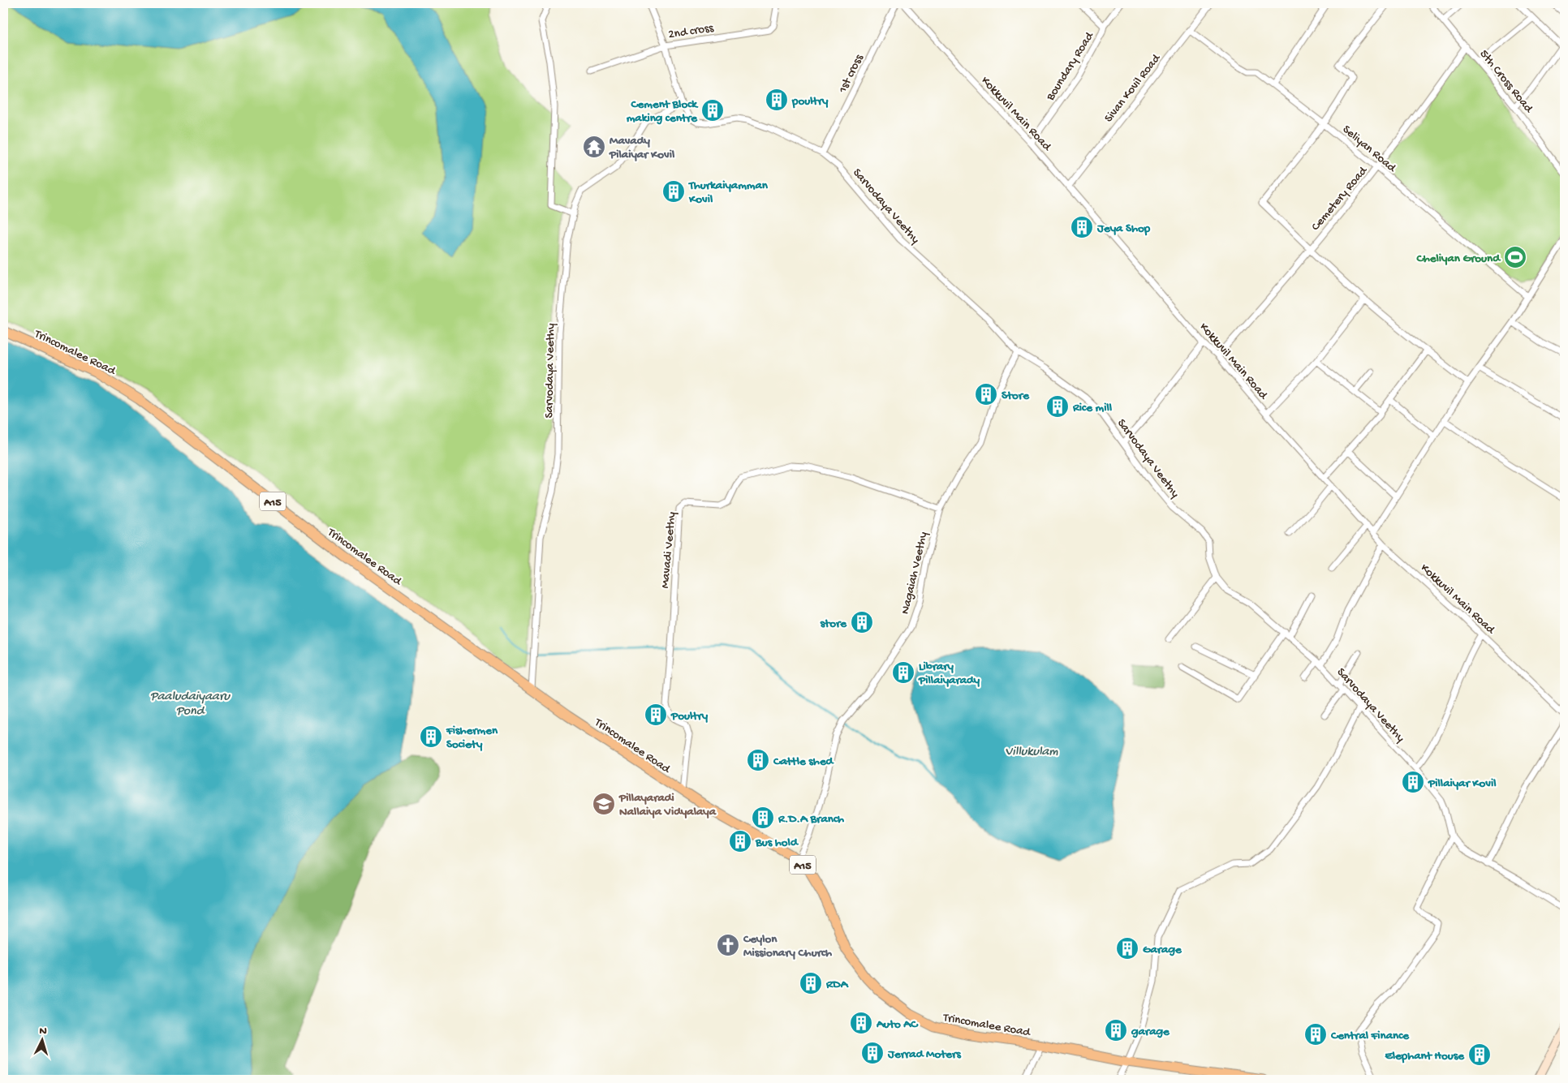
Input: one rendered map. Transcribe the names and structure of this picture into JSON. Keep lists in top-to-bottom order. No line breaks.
{"streets":{"highway":["Trincomalee Road","A15"],"street":["2nd cross","Boundary Road","1st cross","5th Cross Road","Sivan Kovil Road","Kokkuvil Main Road","Seliyan Road","Cemetery Road","Sarvodaya Veethy","Mavadi Veethy","Nagaiah Veethy"]},"crossings":[["2nd cross","Sarvodaya Veethy"],["Boundary Road","Kokkuvil Main Road"],["1st cross","Sarvodaya Veethy"],["5th Cross Road","Cemetery Road"],["Sivan Kovil Road","Kokkuvil Main Road"],["Sivan Kovil Road","Seliyan Road"],["Kokkuvil Main Road","Cemetery Road"],["Seliyan Road","Cemetery Road"],["Sarvodaya Veethy","Trincomalee Road"],["Sarvodaya Veethy","Nagaiah Veethy"],["Trincomalee Road","Mavadi Veethy"],["Trincomalee Road","Nagaiah Veethy"],["Mavadi Veethy","Nagaiah Veethy"]],"water":["Paaludaiyaaru Pond","Villukulam"],"places":{"building":["poultry","Cement Block making centre","Thurkaiyamman Kovil","Jeya Shop","Store","Rice mill","store","Library Pillaiyarady","Poultry","Fishermen Society","Cattle shed","Pillaiyar Kovil","R.D.A Branch","Bus hold","Garage","RDA","Auto AC","garage","Central Finance","Jerrad Moters","Elephant House"],"temple":["Mavady Pilaiyar Kovil"],"sports":["Cheliyan Ground"],"school or university":["Pillayaradi Nallaiya Vidyalaya"],"church":["Ceylon Missionary Church"]},"north":"top"}
